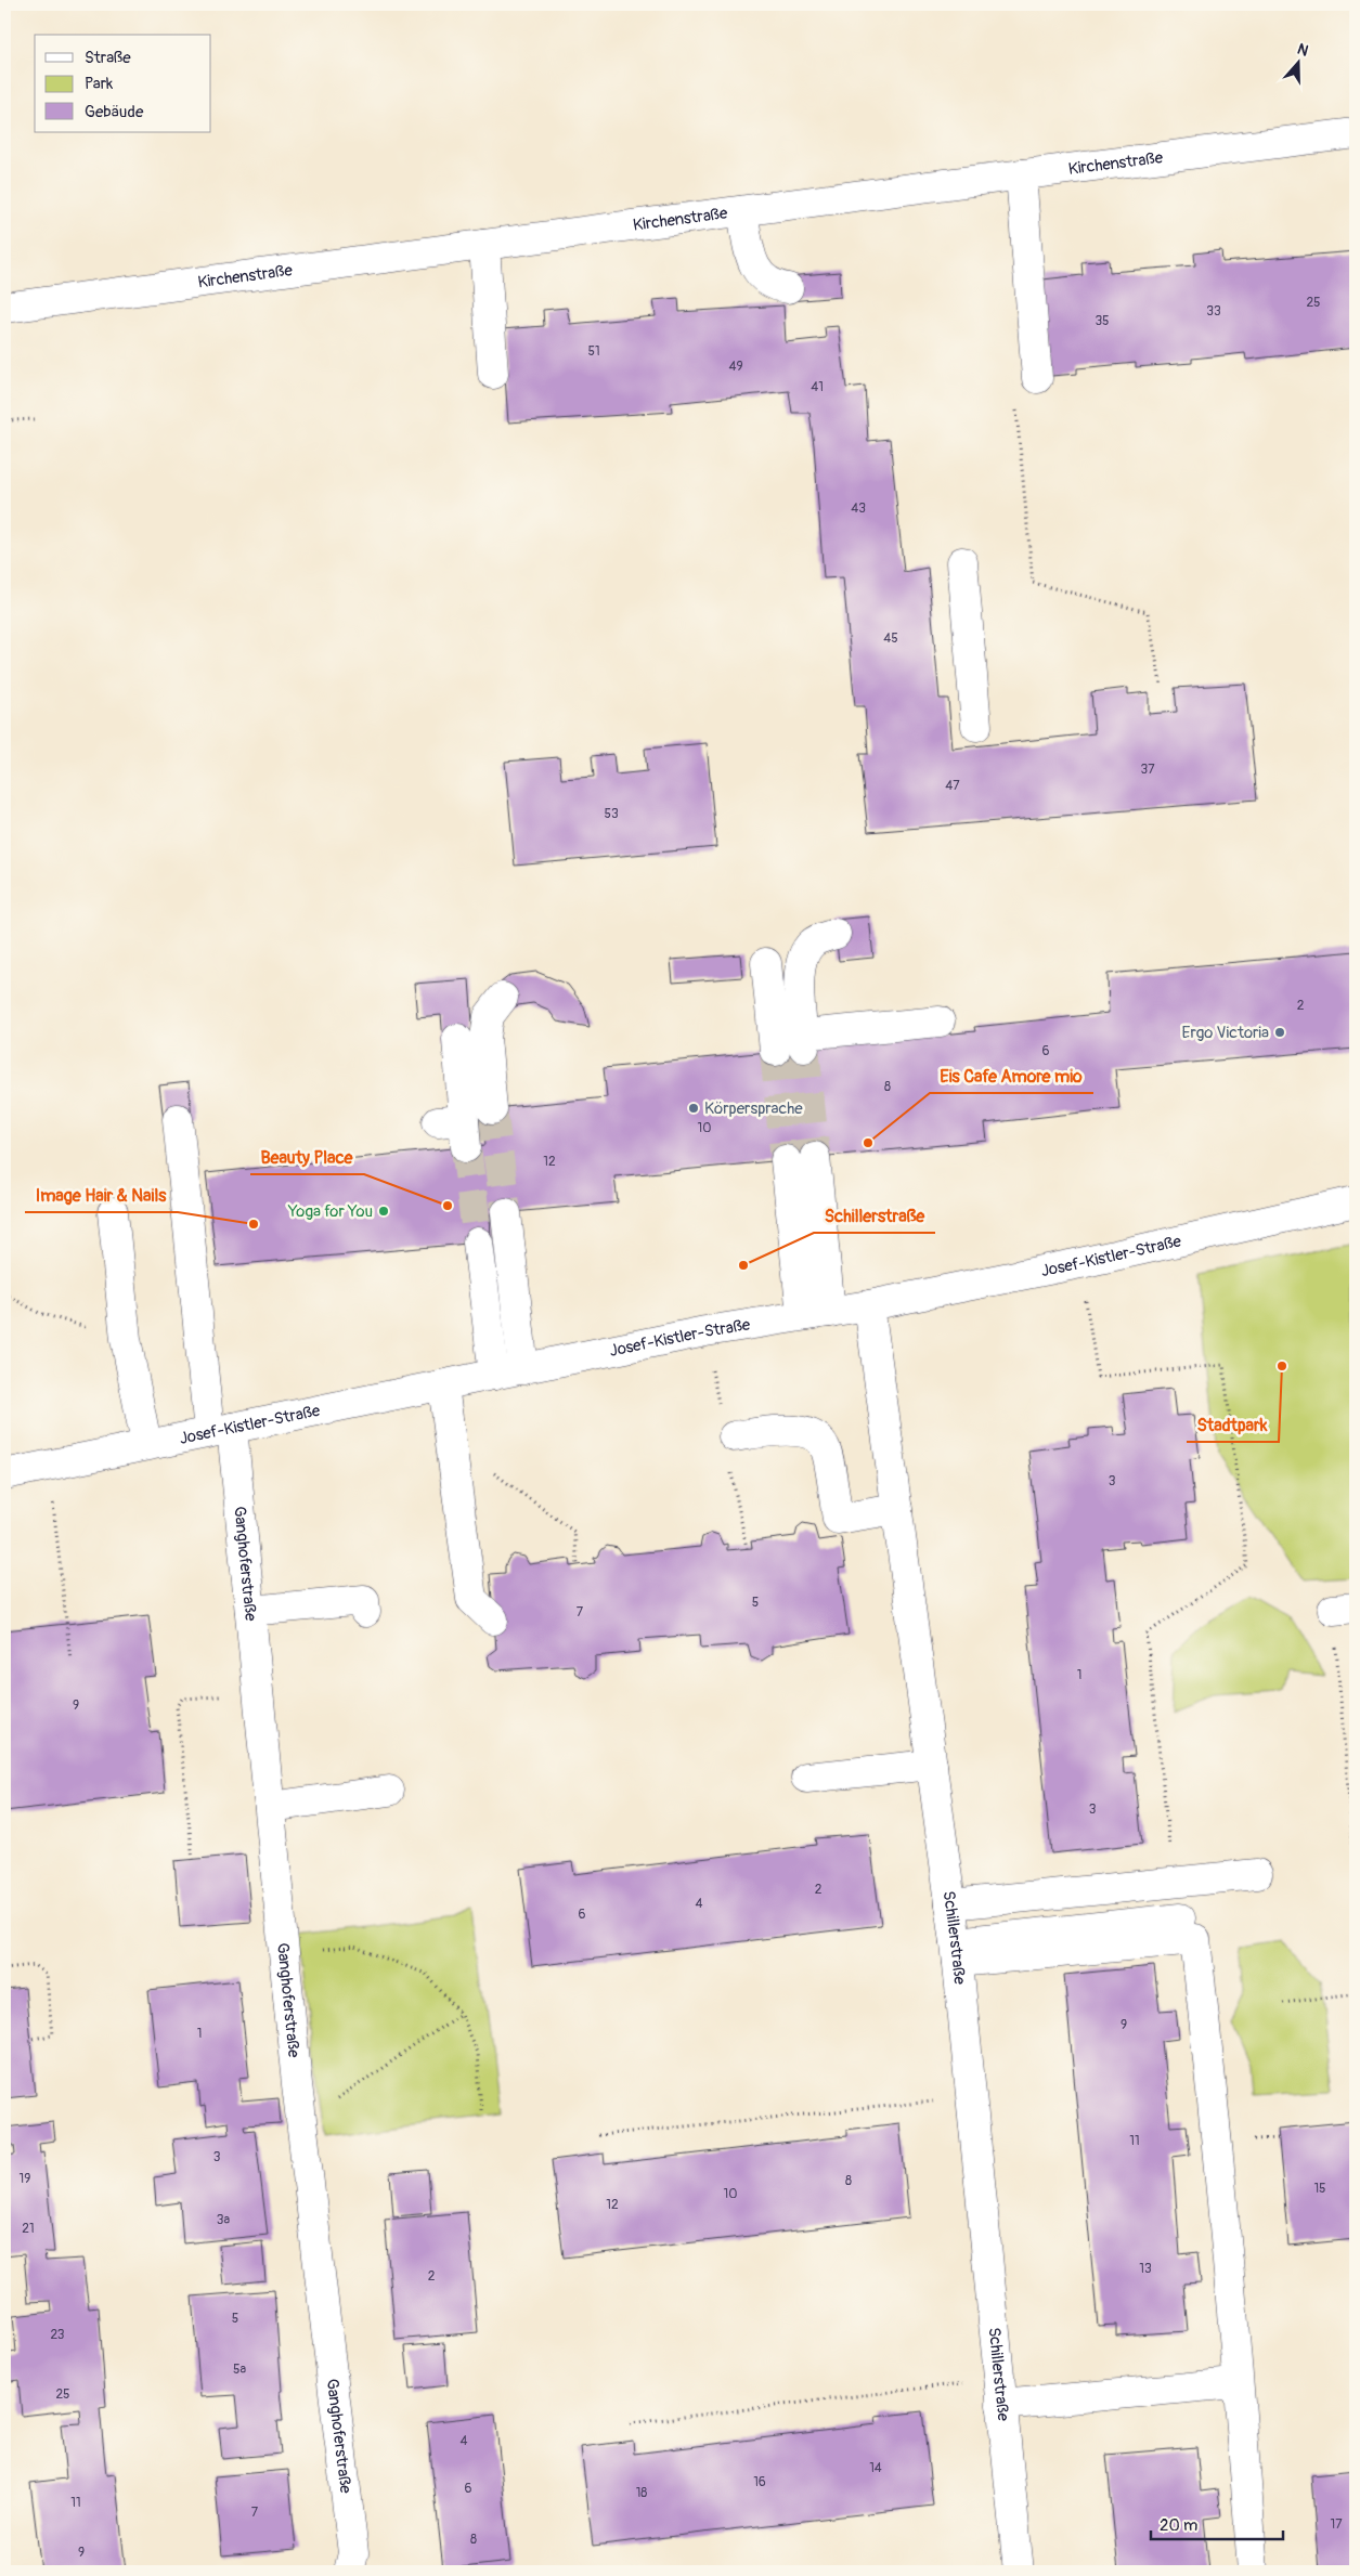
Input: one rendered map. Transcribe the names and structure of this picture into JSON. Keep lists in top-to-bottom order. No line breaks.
{"streets":{"street":["Kirchenstraße","Josef-Kistler-Straße","Ganghoferstraße","Schillerstraße"]},"crossings":[["Josef-Kistler-Straße","Ganghoferstraße"],["Josef-Kistler-Straße","Schillerstraße"]],"places":["Ergo Victoria","Körpersprache","Eis Cafe Amore mio","Beauty Place","Yoga for You","Image Hair & Nails","Schillerstraße","Stadtpark"],"house_numbers":["25","33","35","51","49","41","43","45","37","47","53","2","6","8","10","12","3","5","7","1","9","3","2","4","6","9","1","11","3","19","8","15","10","12","3a","21","13","2","5","23","5a","25","4","14","16","6","18","11","7","17","8","9"],"legend":["Straße","Park","Gebäude"],"scale_bar":"20 m","north":"top"}
